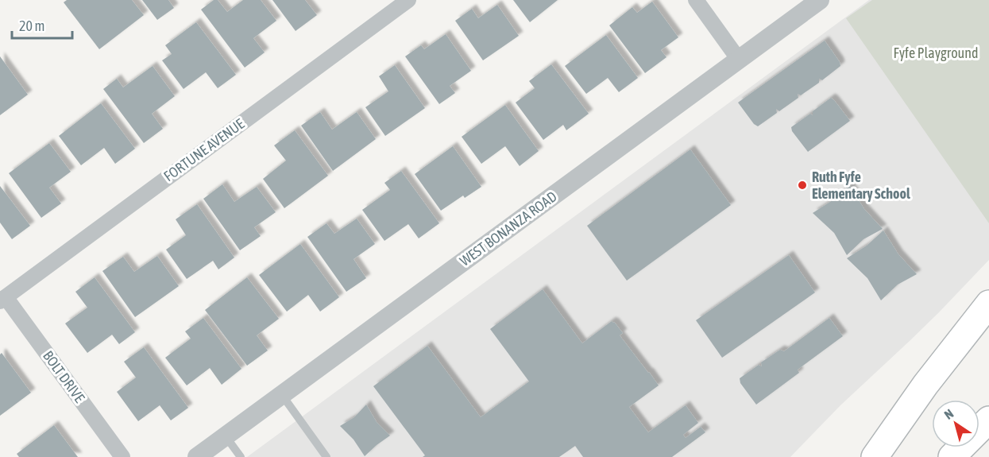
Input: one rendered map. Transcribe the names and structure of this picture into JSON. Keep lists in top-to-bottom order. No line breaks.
{"streets":{"street":["FORTUNE AVENUE","WEST BONANZA ROAD","BOLT DRIVE"]},"crossings":[["FORTUNE AVENUE","BOLT DRIVE"]],"parks":["Fyfe Playground"],"places":["Ruth Fyfe Elementary School"],"scale_bar":"20 m","north":"top left"}
